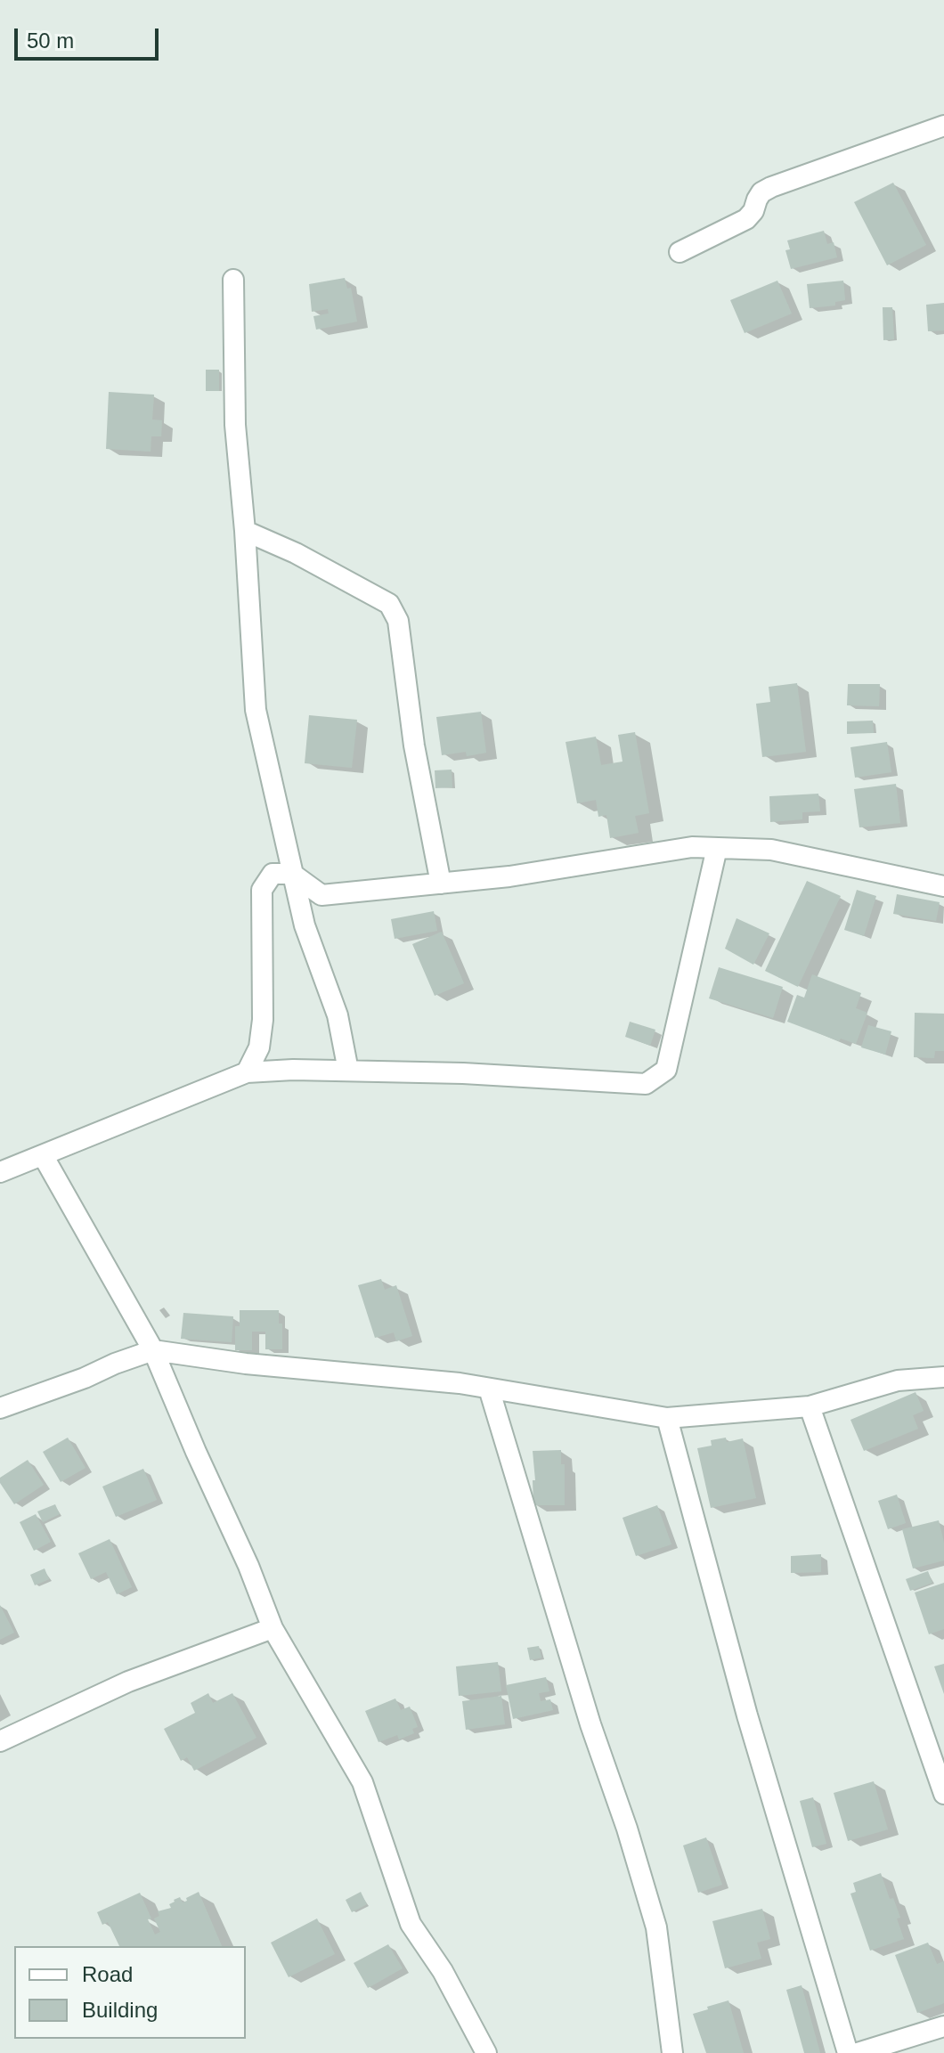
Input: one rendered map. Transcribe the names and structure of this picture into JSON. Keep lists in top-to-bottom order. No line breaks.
{"legend":["Road","Building"],"scale_bar":"50 m"}
